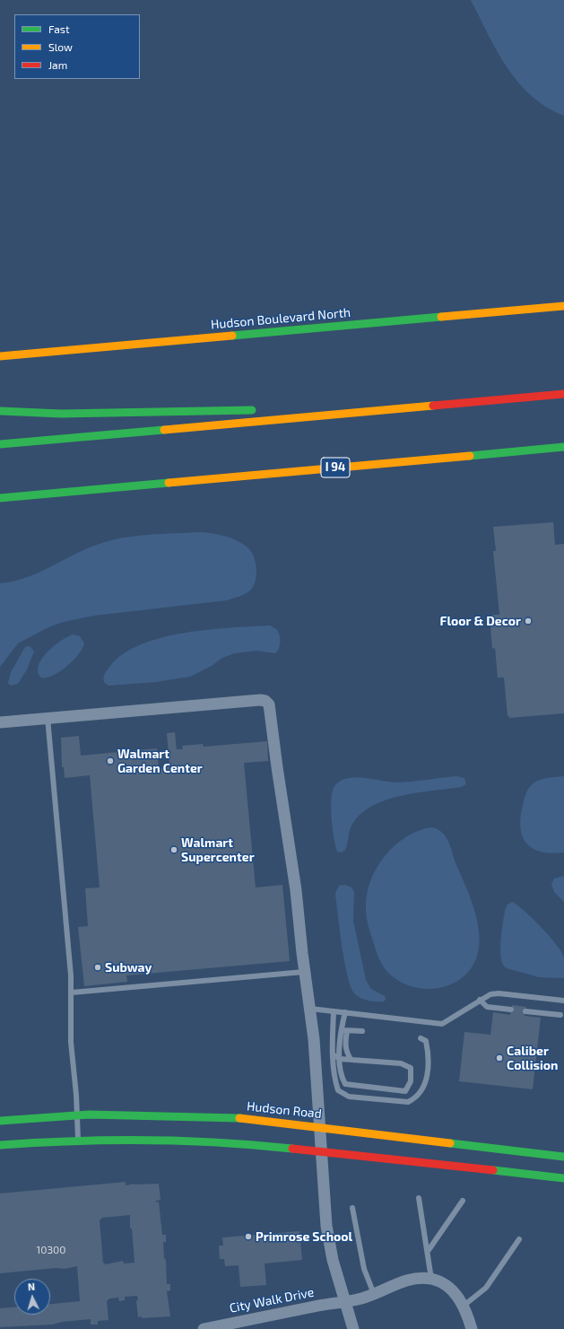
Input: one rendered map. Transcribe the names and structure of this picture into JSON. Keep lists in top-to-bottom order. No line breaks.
{"streets":{"main road":["Hudson Boulevard North","I 94","Hudson Road"],"street":["City Walk Drive"]},"places":["Floor & Decor","Walmart Garden Center","Walmart Supercenter","Subway","Caliber Collision","Primrose School"],"house_numbers":["10300"],"legend":["Fast","Slow","Jam"],"north":"top"}
